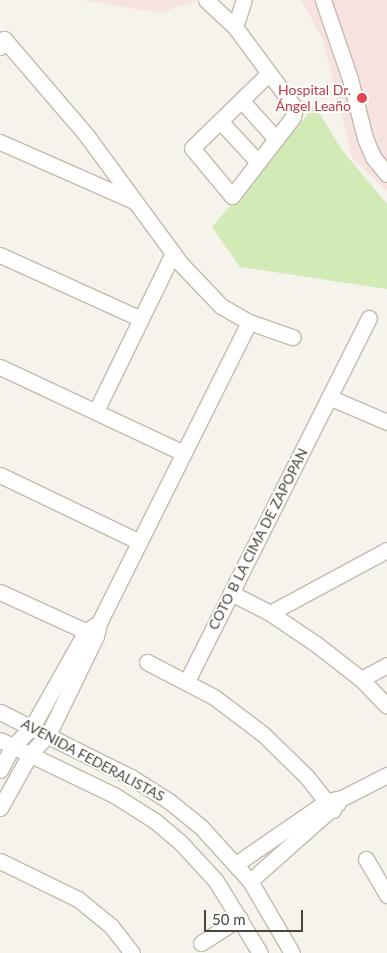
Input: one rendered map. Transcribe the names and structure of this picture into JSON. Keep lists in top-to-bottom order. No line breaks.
{"streets":{"street":["COTO B LA CIMA DE ZAPOPAN","AVENIDA FEDERALISTAS"]},"places":["Hospital Dr. Ángel Leaño"],"scale_bar":"50 m"}
